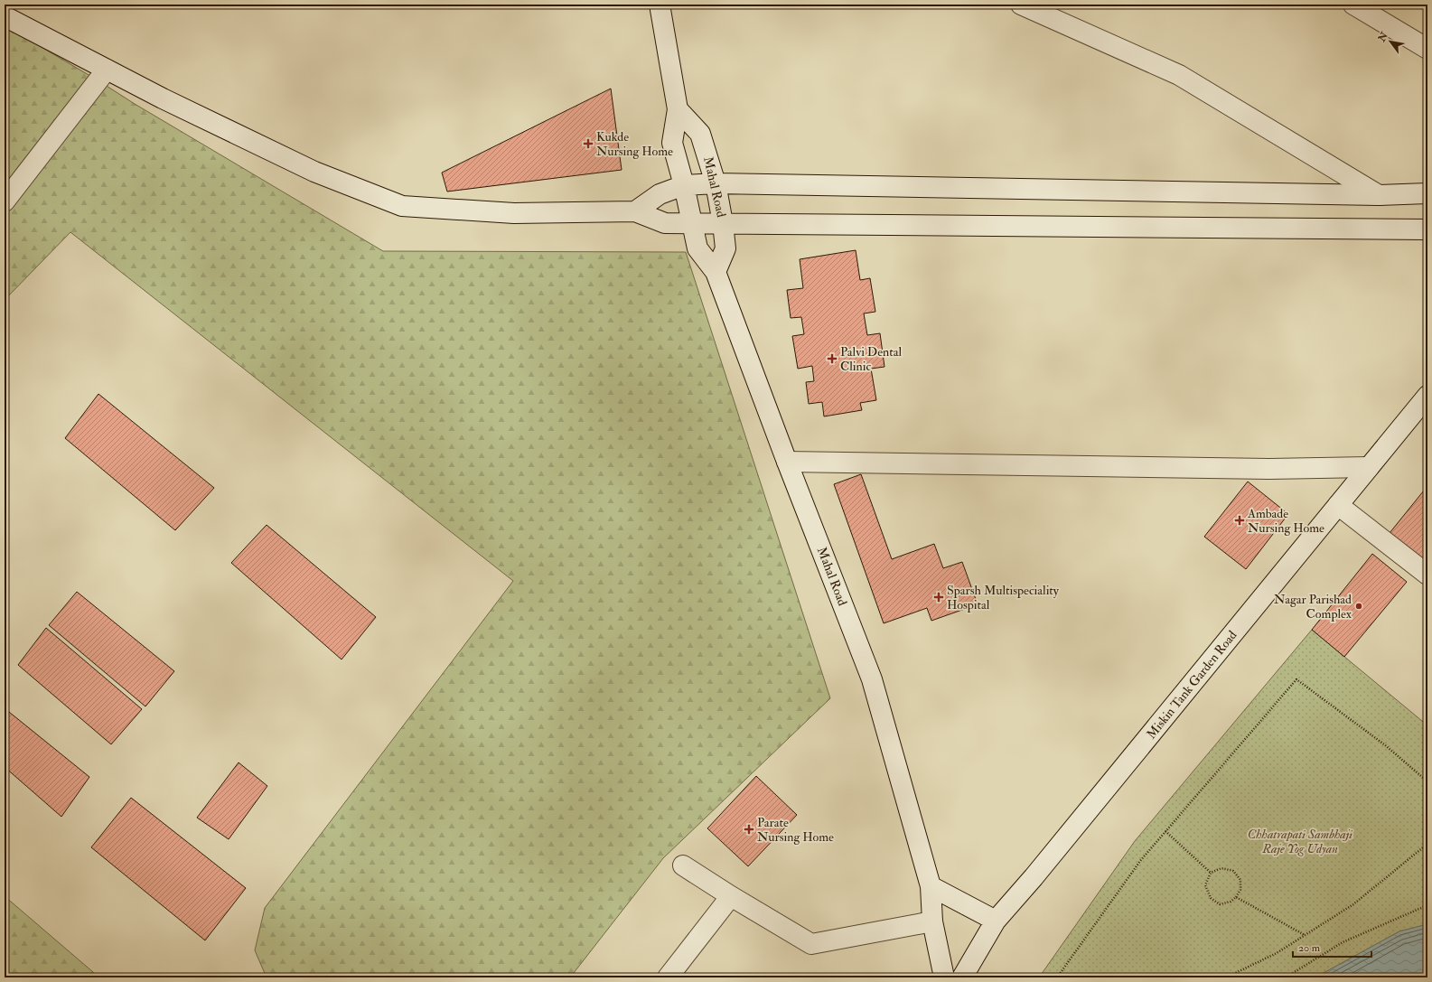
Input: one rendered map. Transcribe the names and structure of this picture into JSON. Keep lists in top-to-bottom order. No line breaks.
{"streets":{"street":["Mahal Road","Miskin Tank Garden Road"]},"parks":["Chhatrapati Sambhaji Raje Yog Udyan"],"places":{"health":["Kukde Nursing Home","Palvi Dental Clinic","Ambade Nursing Home","Sparsh Multispeciality Hospital","Parate Nursing Home"],"other":["Nagar Parishad Complex"]},"scale_bar":"20 m","north":"top left"}
